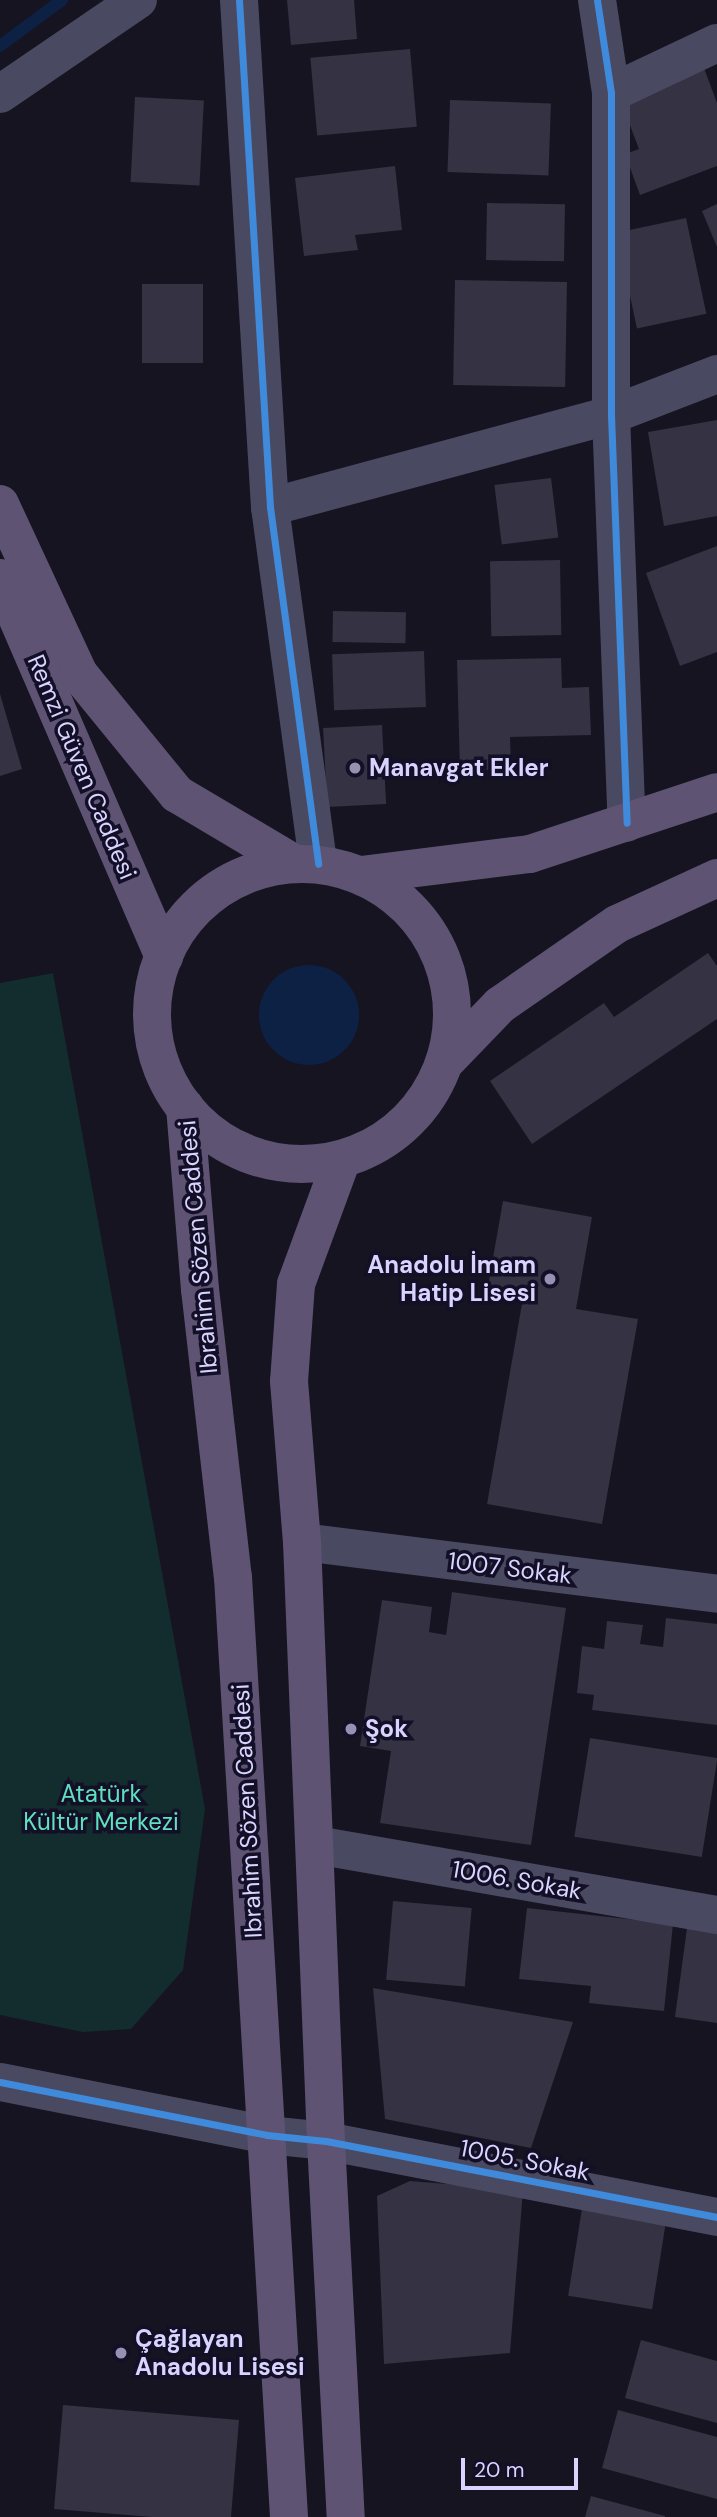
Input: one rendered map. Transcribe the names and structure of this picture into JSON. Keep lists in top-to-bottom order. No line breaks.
{"streets":{"main road":["Remzi Güven Caddesi","Ibrahim Sözen Caddesi"],"street":["1007 Sokak","1006. Sokak","1005. Sokak"]},"crossings":[["Ibrahim Sözen Caddesi","1005. Sokak"]],"parks":["Atatürk Kültür Merkezi"],"places":["Manavgat Ekler","Anadolu İmam Hatip Lisesi","Şok","Çağlayan Anadolu Lisesi"],"scale_bar":"20 m"}
